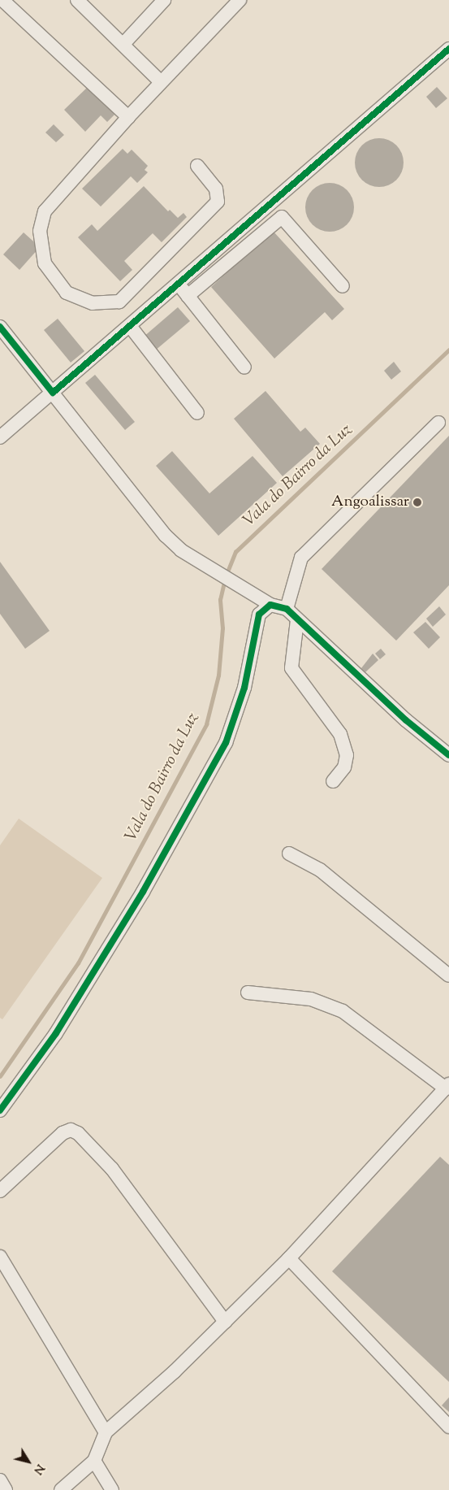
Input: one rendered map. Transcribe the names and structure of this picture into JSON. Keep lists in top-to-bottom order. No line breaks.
{"water":["Vala do Bairro da Luz"],"places":["Angoalissar"],"north":"bottom right"}
